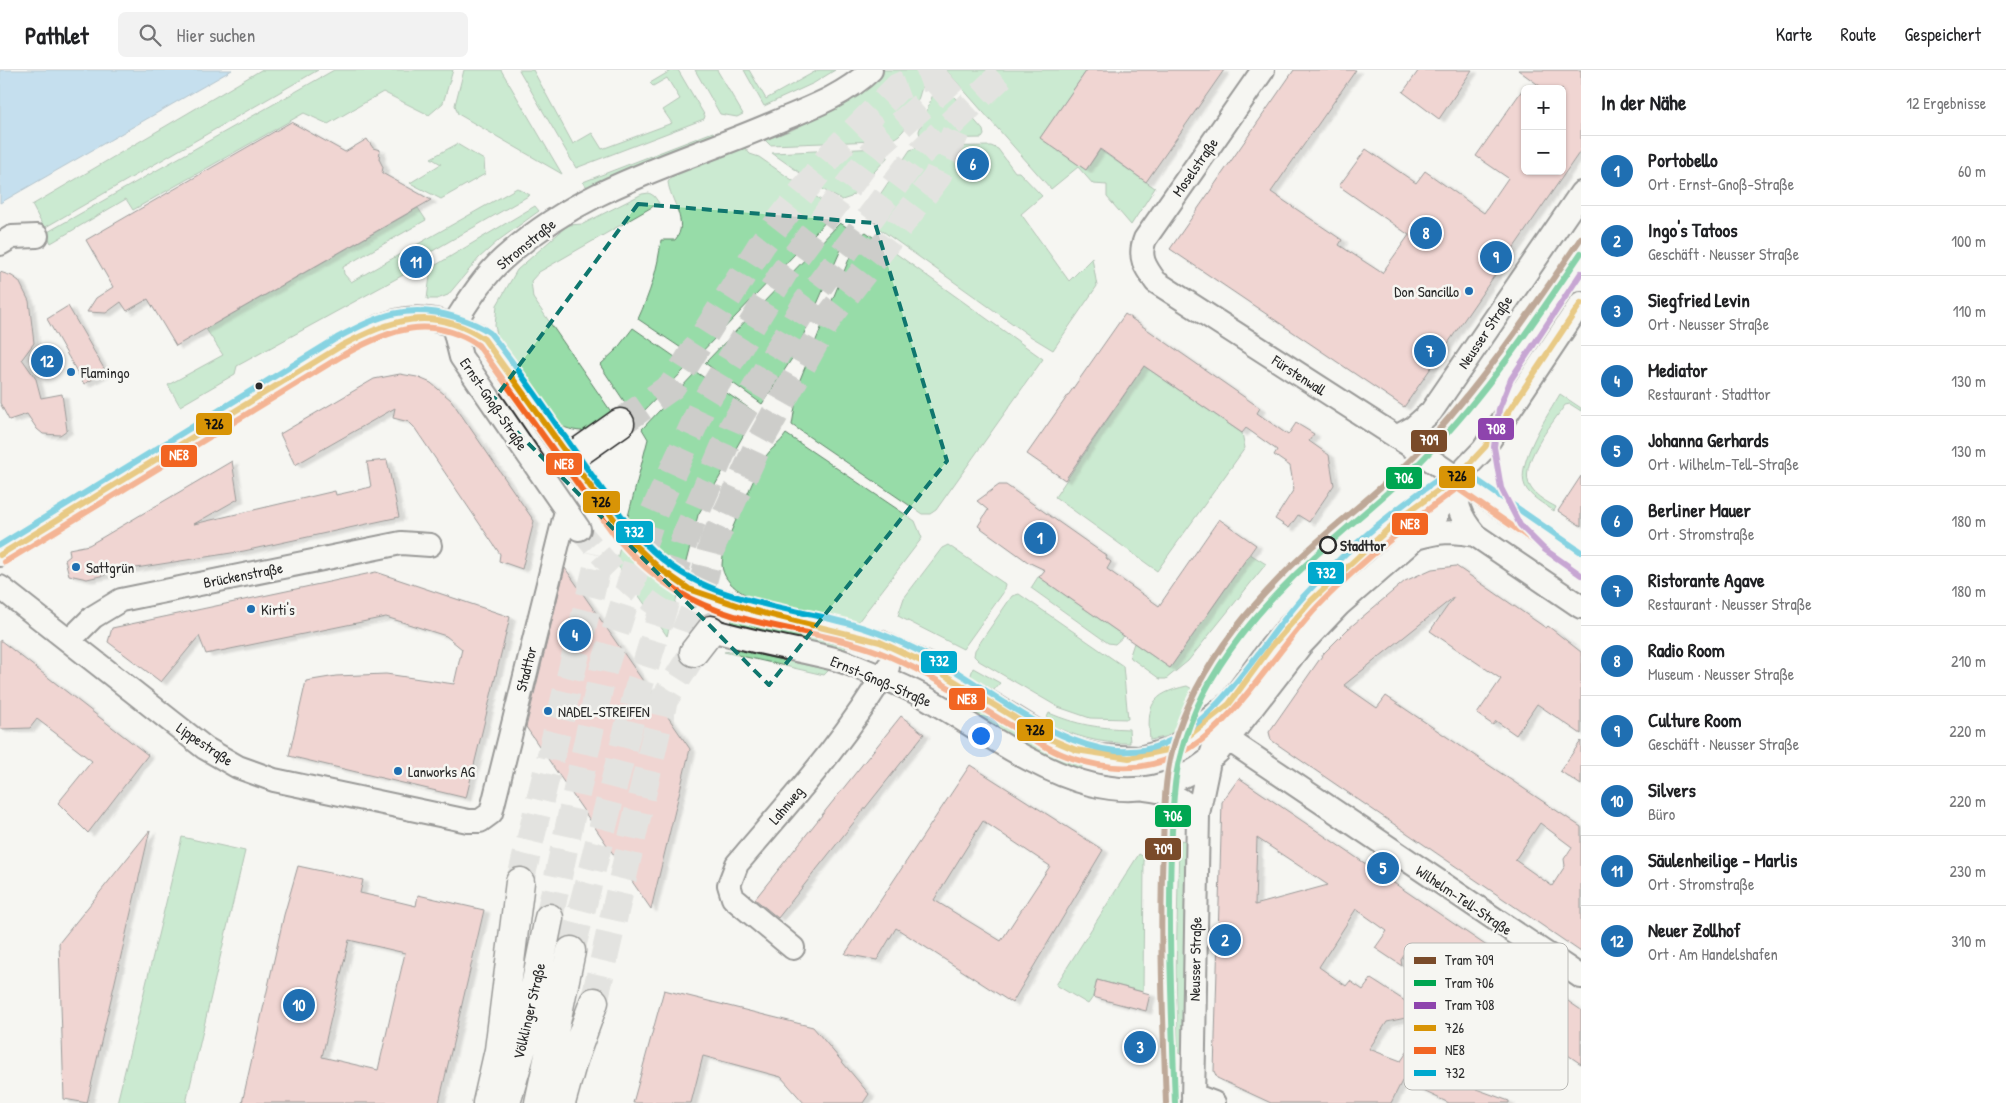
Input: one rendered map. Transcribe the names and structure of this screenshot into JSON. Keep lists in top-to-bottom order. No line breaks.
{"streets":{"highway":["Völklinger Straße"],"street":["Moselstraße","Stromstraße","Neusser Straße","Fürstenwall","Ernst-Gnoß-Straße","Brückenstraße","Stadttor","Lippestraße","Lahnweg","Wilhelm-Tell-Straße"]},"crossings":[["Moselstraße","Fürstenwall"],["Stromstraße","Ernst-Gnoß-Straße"],["Neusser Straße","Fürstenwall"],["Neusser Straße","Ernst-Gnoß-Straße"],["Neusser Straße","Wilhelm-Tell-Straße"],["Ernst-Gnoß-Straße","Stadttor"],["Ernst-Gnoß-Straße","Lahnweg"],["Ernst-Gnoß-Straße","Wilhelm-Tell-Straße"],["Brückenstraße","Lippestraße"],["Stadttor","Lippestraße"]],"places":["Don Sancillo","Flamingo","Stadttor","Sattgrün","Kirti's","NADEL-STREIFEN","Lanworks AG"],"lines":["tram line 709","tram line 706","tram line 708","transit line 726","transit line 732","transit line NE8"],"legend":["Tram 709","Tram 706","Tram 708","726","NE8","732"],"page":{"header":"Pathlet","search":"Hier suchen","nav":["Karte","Route","Gespeichert"],"heading":["In der Nähe","12 Ergebnisse"],"map_buttons":["+","−"],"list":[{"mark":"1","name":"Portobello","note":"Ort · Ernst-Gnoß-Straße","value":"60 m"},{"mark":"2","name":"Ingo's Tatoos","note":"Geschäft · Neusser Straße","value":"100 m"},{"mark":"3","name":"Siegfried Levin","note":"Ort · Neusser Straße","value":"110 m"},{"mark":"4","name":"Mediator","note":"Restaurant · Stadttor","value":"130 m"},{"mark":"5","name":"Johanna Gerhards","note":"Ort · Wilhelm-Tell-Straße","value":"130 m"},{"mark":"6","name":"Berliner Mauer","note":"Ort · Stromstraße","value":"180 m"},{"mark":"7","name":"Ristorante Agave","note":"Restaurant · Neusser Straße","value":"180 m"},{"mark":"8","name":"Radio Room","note":"Museum · Neusser Straße","value":"210 m"},{"mark":"9","name":"Culture Room","note":"Geschäft · Neusser Straße","value":"220 m"},{"mark":"10","name":"Silvers","note":"Büro","value":"220 m"},{"mark":"11","name":"Säulenheilige - Marlis","note":"Ort · Stromstraße","value":"230 m"},{"mark":"12","name":"Neuer Zollhof","note":"Ort · Am Handelshafen","value":"310 m"}],"pins":["6","8","9","11","7","12","1","4","5","2","10","3"]}}
